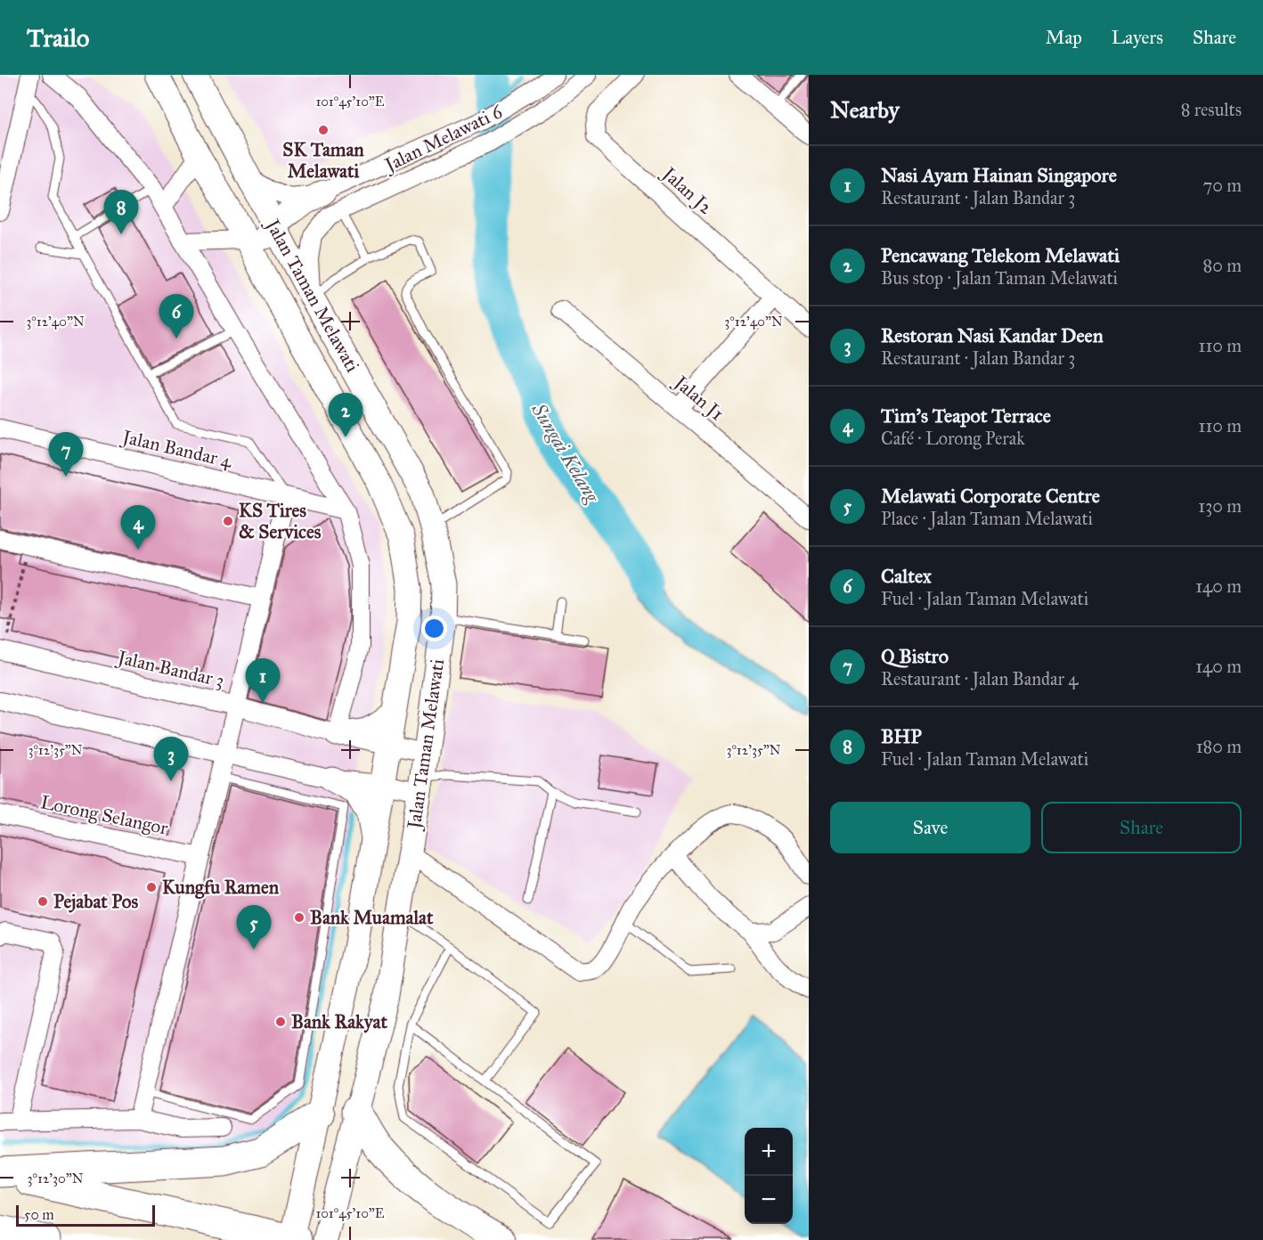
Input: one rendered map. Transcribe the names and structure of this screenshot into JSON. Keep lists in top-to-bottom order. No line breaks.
{"streets":{"main road":["Jalan Taman Melawati"],"street":["Jalan Melawati 6","Jalan J2","Jalan J1","Jalan Bandar 4","Jalan Bandar 3","Lorong Selangor"]},"crossings":[["Jalan Melawati 6","Jalan Taman Melawati"],["Jalan Taman Melawati","Jalan Bandar 3"]],"water":["Sungai Kelang"],"places":["SK Taman Melawati","KS Tires & Services","Kungfu Ramen","Pejabat Pos","Bank Muamalat","Bank Rakyat"],"scale_bar":"50 m","page":{"header":"Trailo","nav":["Map","Layers","Share"],"heading":["Nearby","8 results"],"list":[{"mark":"1","name":"Nasi Ayam Hainan Singapore","note":"Restaurant · Jalan Bandar 3","value":"70 m"},{"mark":"2","name":"Pencawang Telekom Melawati","note":"Bus stop · Jalan Taman Melawati","value":"80 m"},{"mark":"3","name":"Restoran Nasi Kandar Deen","note":"Restaurant · Jalan Bandar 3","value":"110 m"},{"mark":"4","name":"Tim's Teapot Terrace","note":"Café · Lorong Perak","value":"110 m"},{"mark":"5","name":"Melawati Corporate Centre","note":"Place · Jalan Taman Melawati","value":"130 m"},{"mark":"6","name":"Caltex","note":"Fuel · Jalan Taman Melawati","value":"140 m"},{"mark":"7","name":"Q Bistro","note":"Restaurant · Jalan Bandar 4","value":"140 m"},{"mark":"8","name":"BHP","note":"Fuel · Jalan Taman Melawati","value":"180 m"}],"pins":["8","6","2","7","4","1","3","5"],"buttons":["Save","Share"],"map_buttons":["+","−"],"scale":"50 m"},"coordinates":["101°45'10\"E","3°12'40\"N","3°12'35\"N","3°12'30\"N"]}
